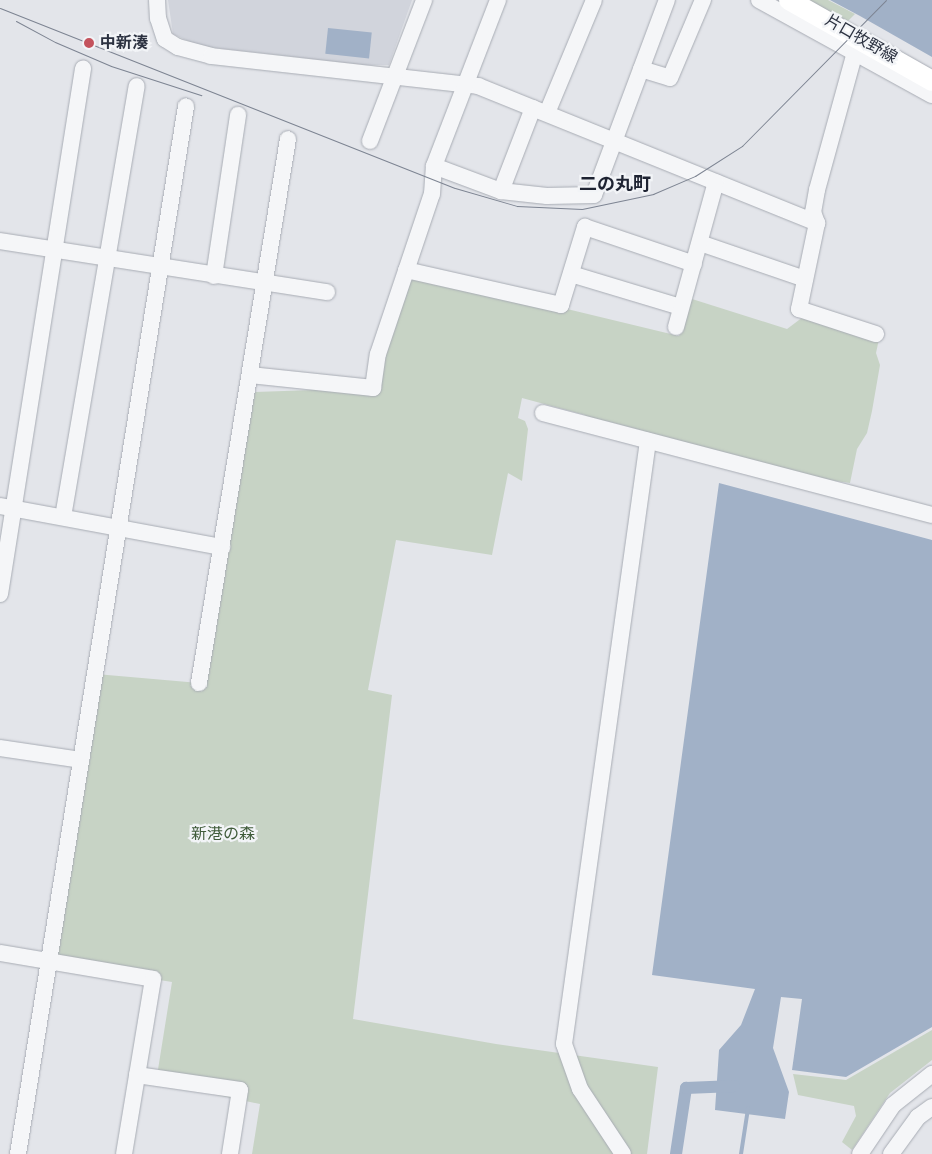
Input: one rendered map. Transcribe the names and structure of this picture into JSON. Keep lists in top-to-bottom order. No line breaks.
{"streets":{"main road":["片口牧野線"]},"districts":["二の丸町"],"parks":["新港の森"],"places":["中新湊"]}
